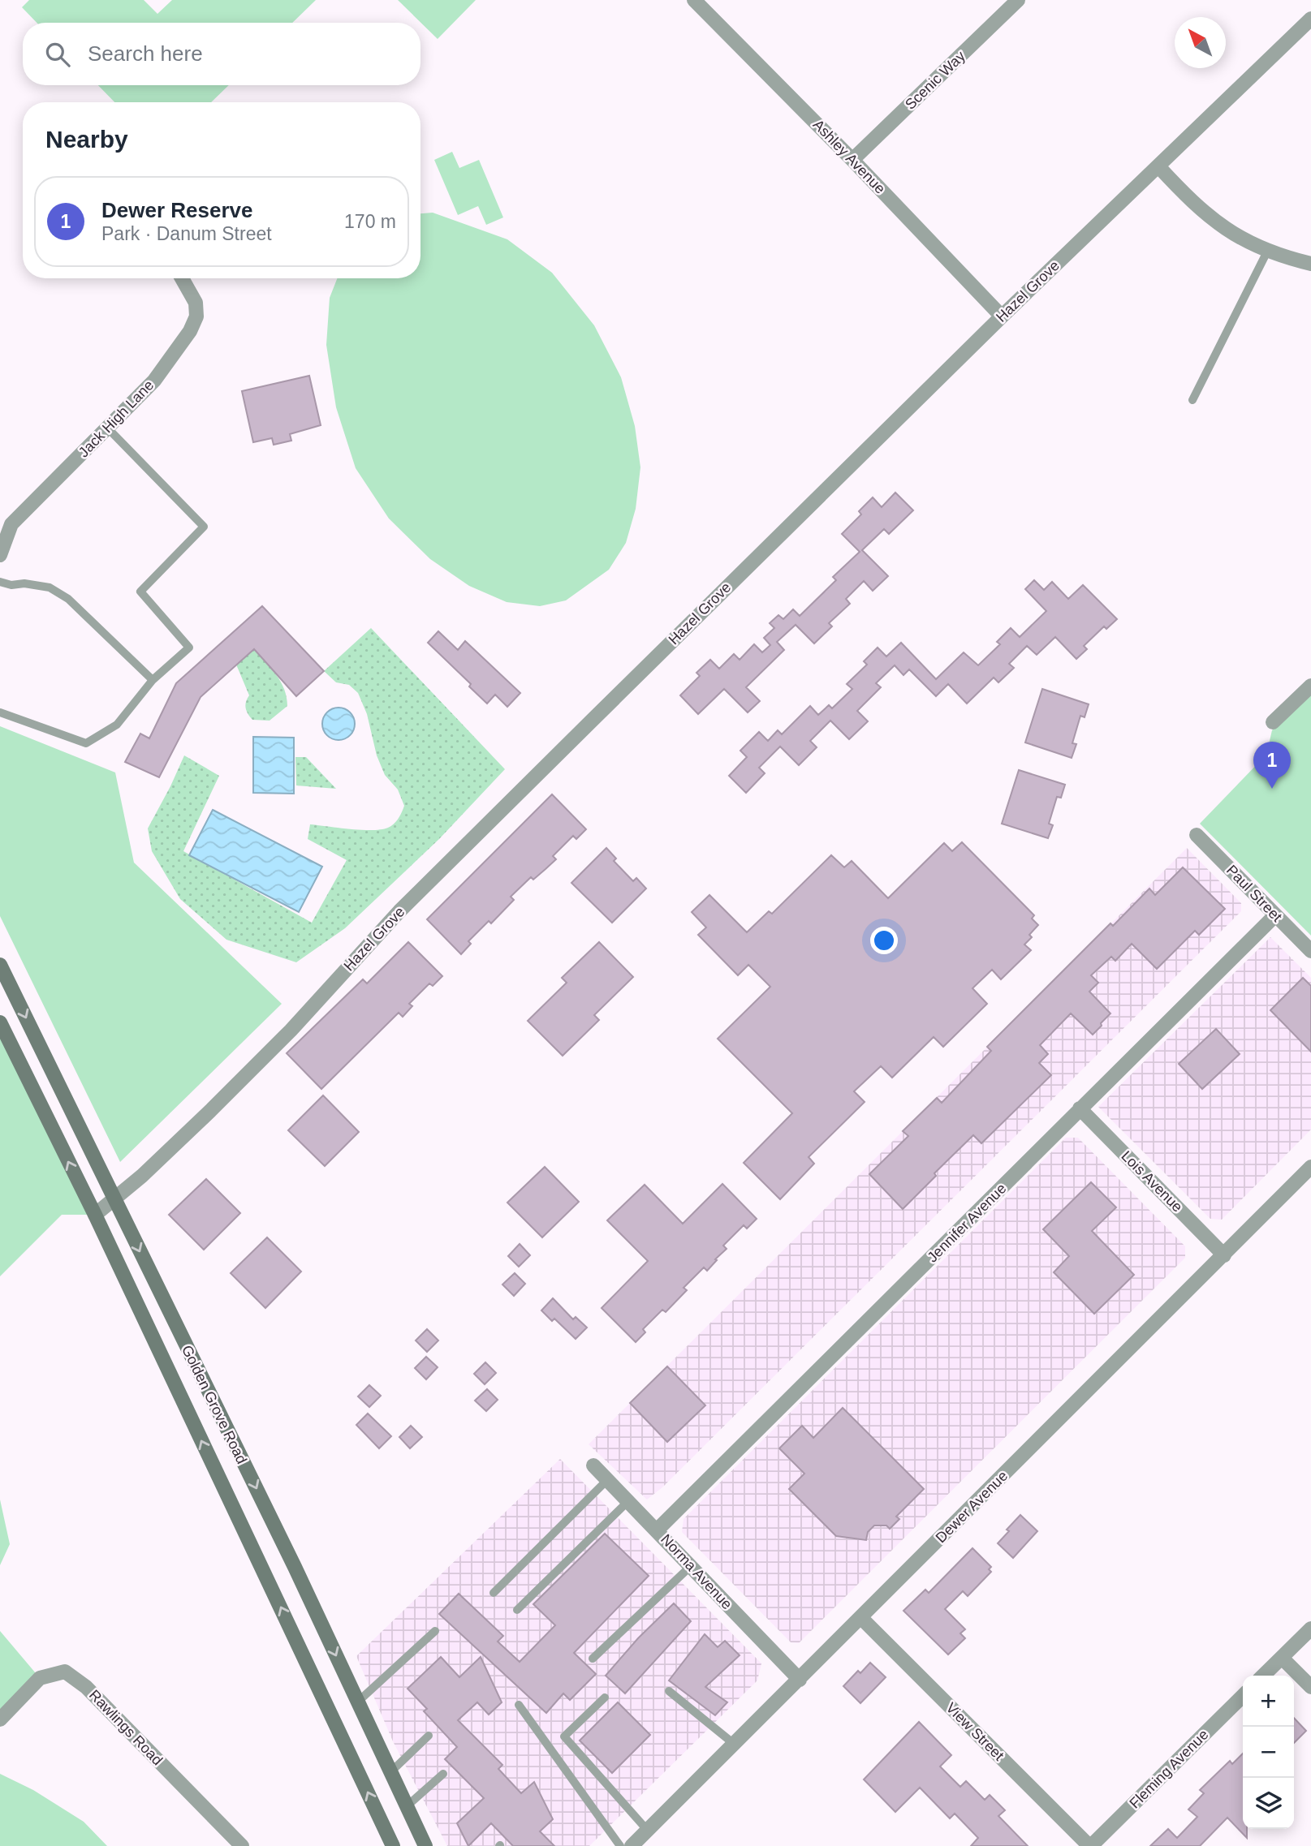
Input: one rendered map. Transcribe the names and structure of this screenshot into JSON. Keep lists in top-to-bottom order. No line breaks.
{"streets":{"main road":["Golden Grove Road"],"street":["Scenic Way","Ashley Avenue","Hazel Grove","Jack High Lane","Paul Street","Lois Avenue","Jennifer Avenue","Dewer Avenue","Norma Avenue","Rawlings Road","View Street","Fleming Avenue"]},"crossings":[["Scenic Way","Ashley Avenue"],["Ashley Avenue","Hazel Grove"],["Hazel Grove","Golden Grove Road"],["Paul Street","Jennifer Avenue"],["Lois Avenue","Jennifer Avenue"],["Lois Avenue","Dewer Avenue"],["Jennifer Avenue","Norma Avenue"],["Dewer Avenue","Norma Avenue"],["Dewer Avenue","View Street"],["View Street","Fleming Avenue"]],"north":"top left","page":{"search":"Search here","heading":"Nearby","list":[{"mark":"1","name":"Dewer Reserve","note":"Park · Danum Street","value":"170 m"}],"pins":"1","map_buttons":["+","−"]}}
